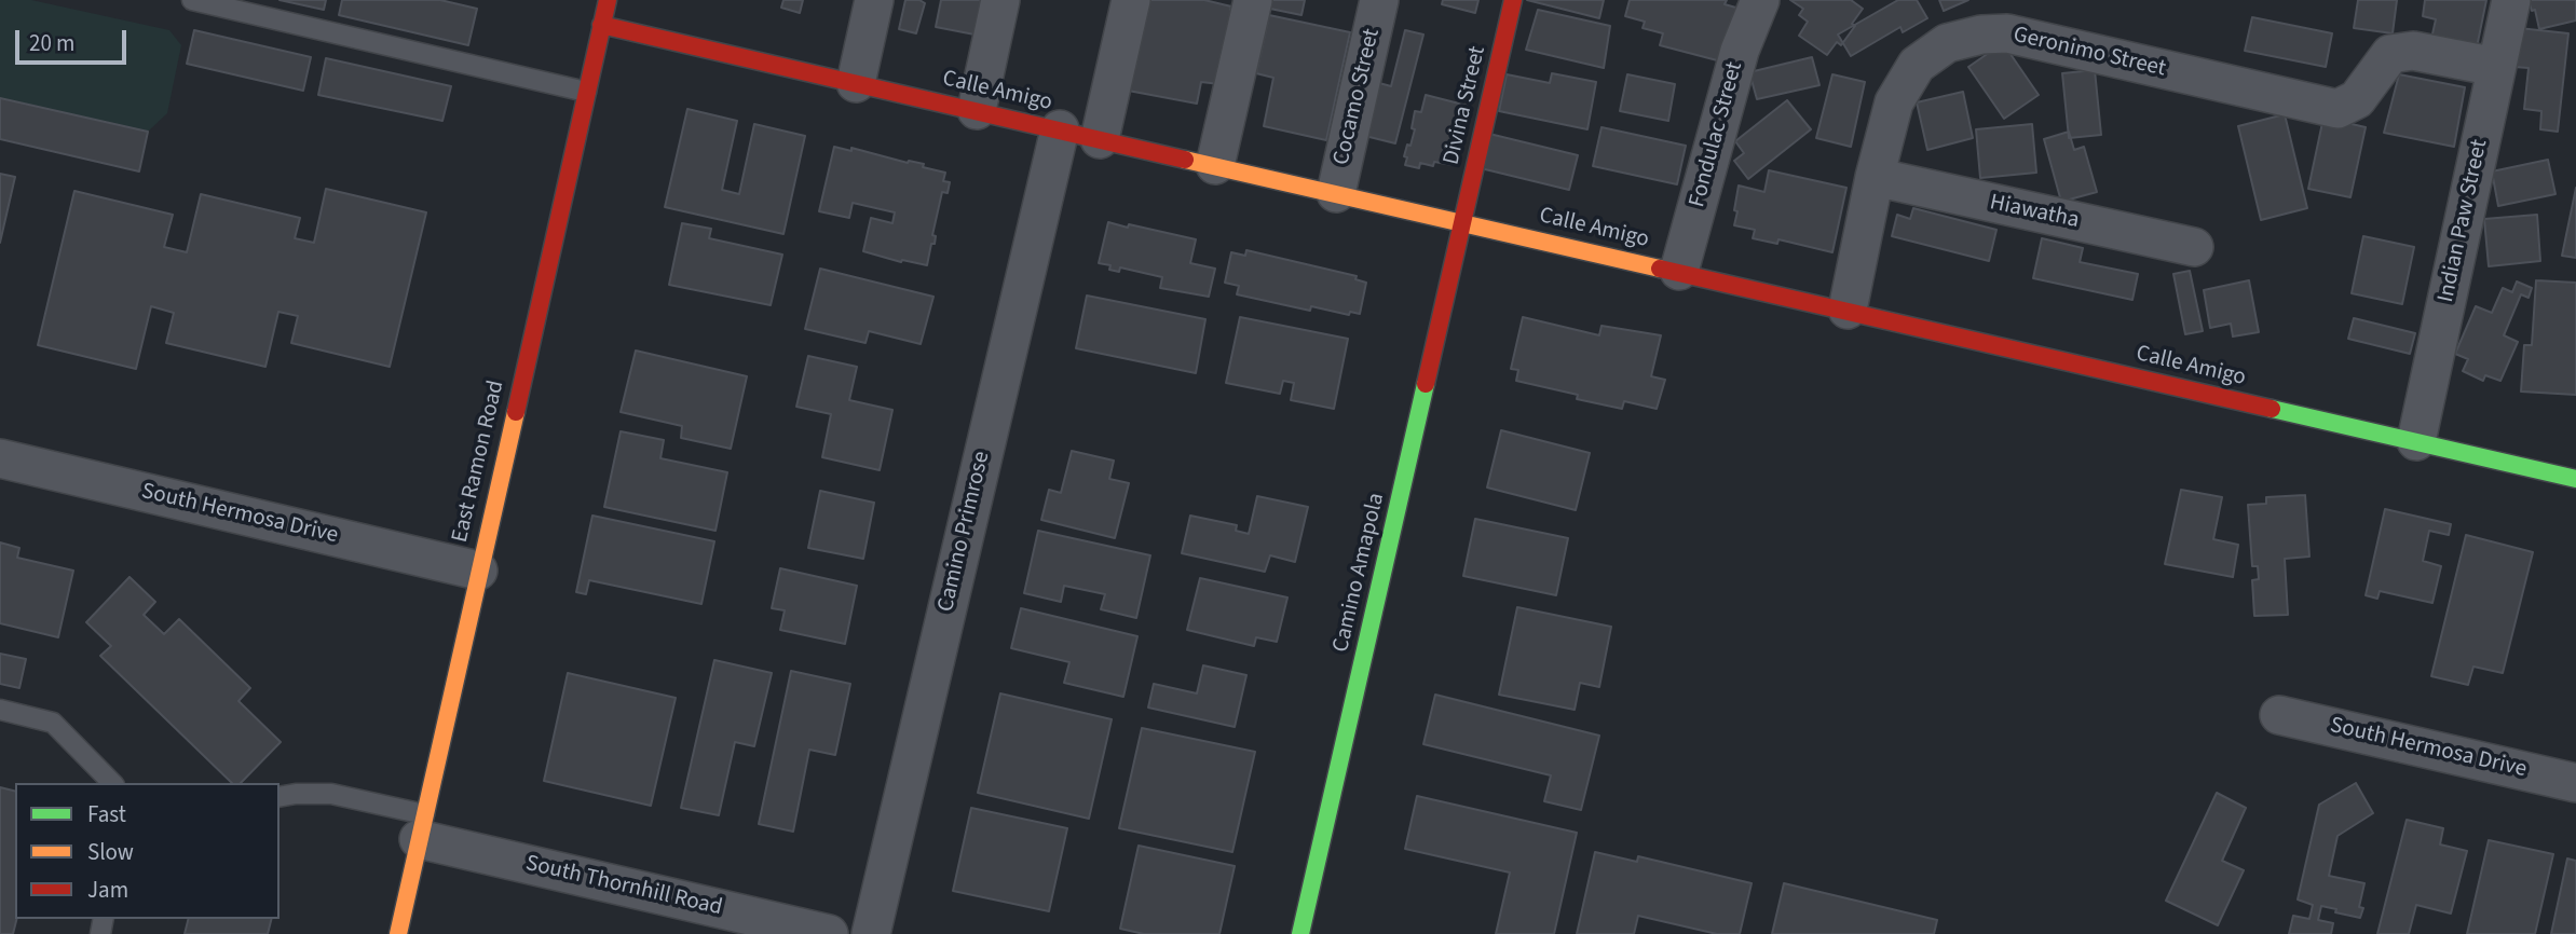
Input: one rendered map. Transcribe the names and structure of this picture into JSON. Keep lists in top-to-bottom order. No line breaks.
{"streets":{"street":["Geronimo Street","Calle Amigo","Cocamo Street","Divina Street","Fondulac Street","Hiawatha","Indian Paw Street","East Ramon Road","South Hermosa Drive","Camino Primrose","Camino Amapola","South Thornhill Road"]},"crossings":[["Geronimo Street","Calle Amigo"],["Geronimo Street","Hiawatha"],["Geronimo Street","Indian Paw Street"],["Calle Amigo","Cocamo Street"],["Calle Amigo","Divina Street"],["Calle Amigo","Fondulac Street"],["Calle Amigo","Indian Paw Street"],["Calle Amigo","East Ramon Road"],["Calle Amigo","Camino Primrose"],["Calle Amigo","Camino Amapola"],["Divina Street","Camino Amapola"],["East Ramon Road","South Hermosa Drive"],["East Ramon Road","South Thornhill Road"]],"legend":["Fast","Slow","Jam"],"scale_bar":"20 m"}
